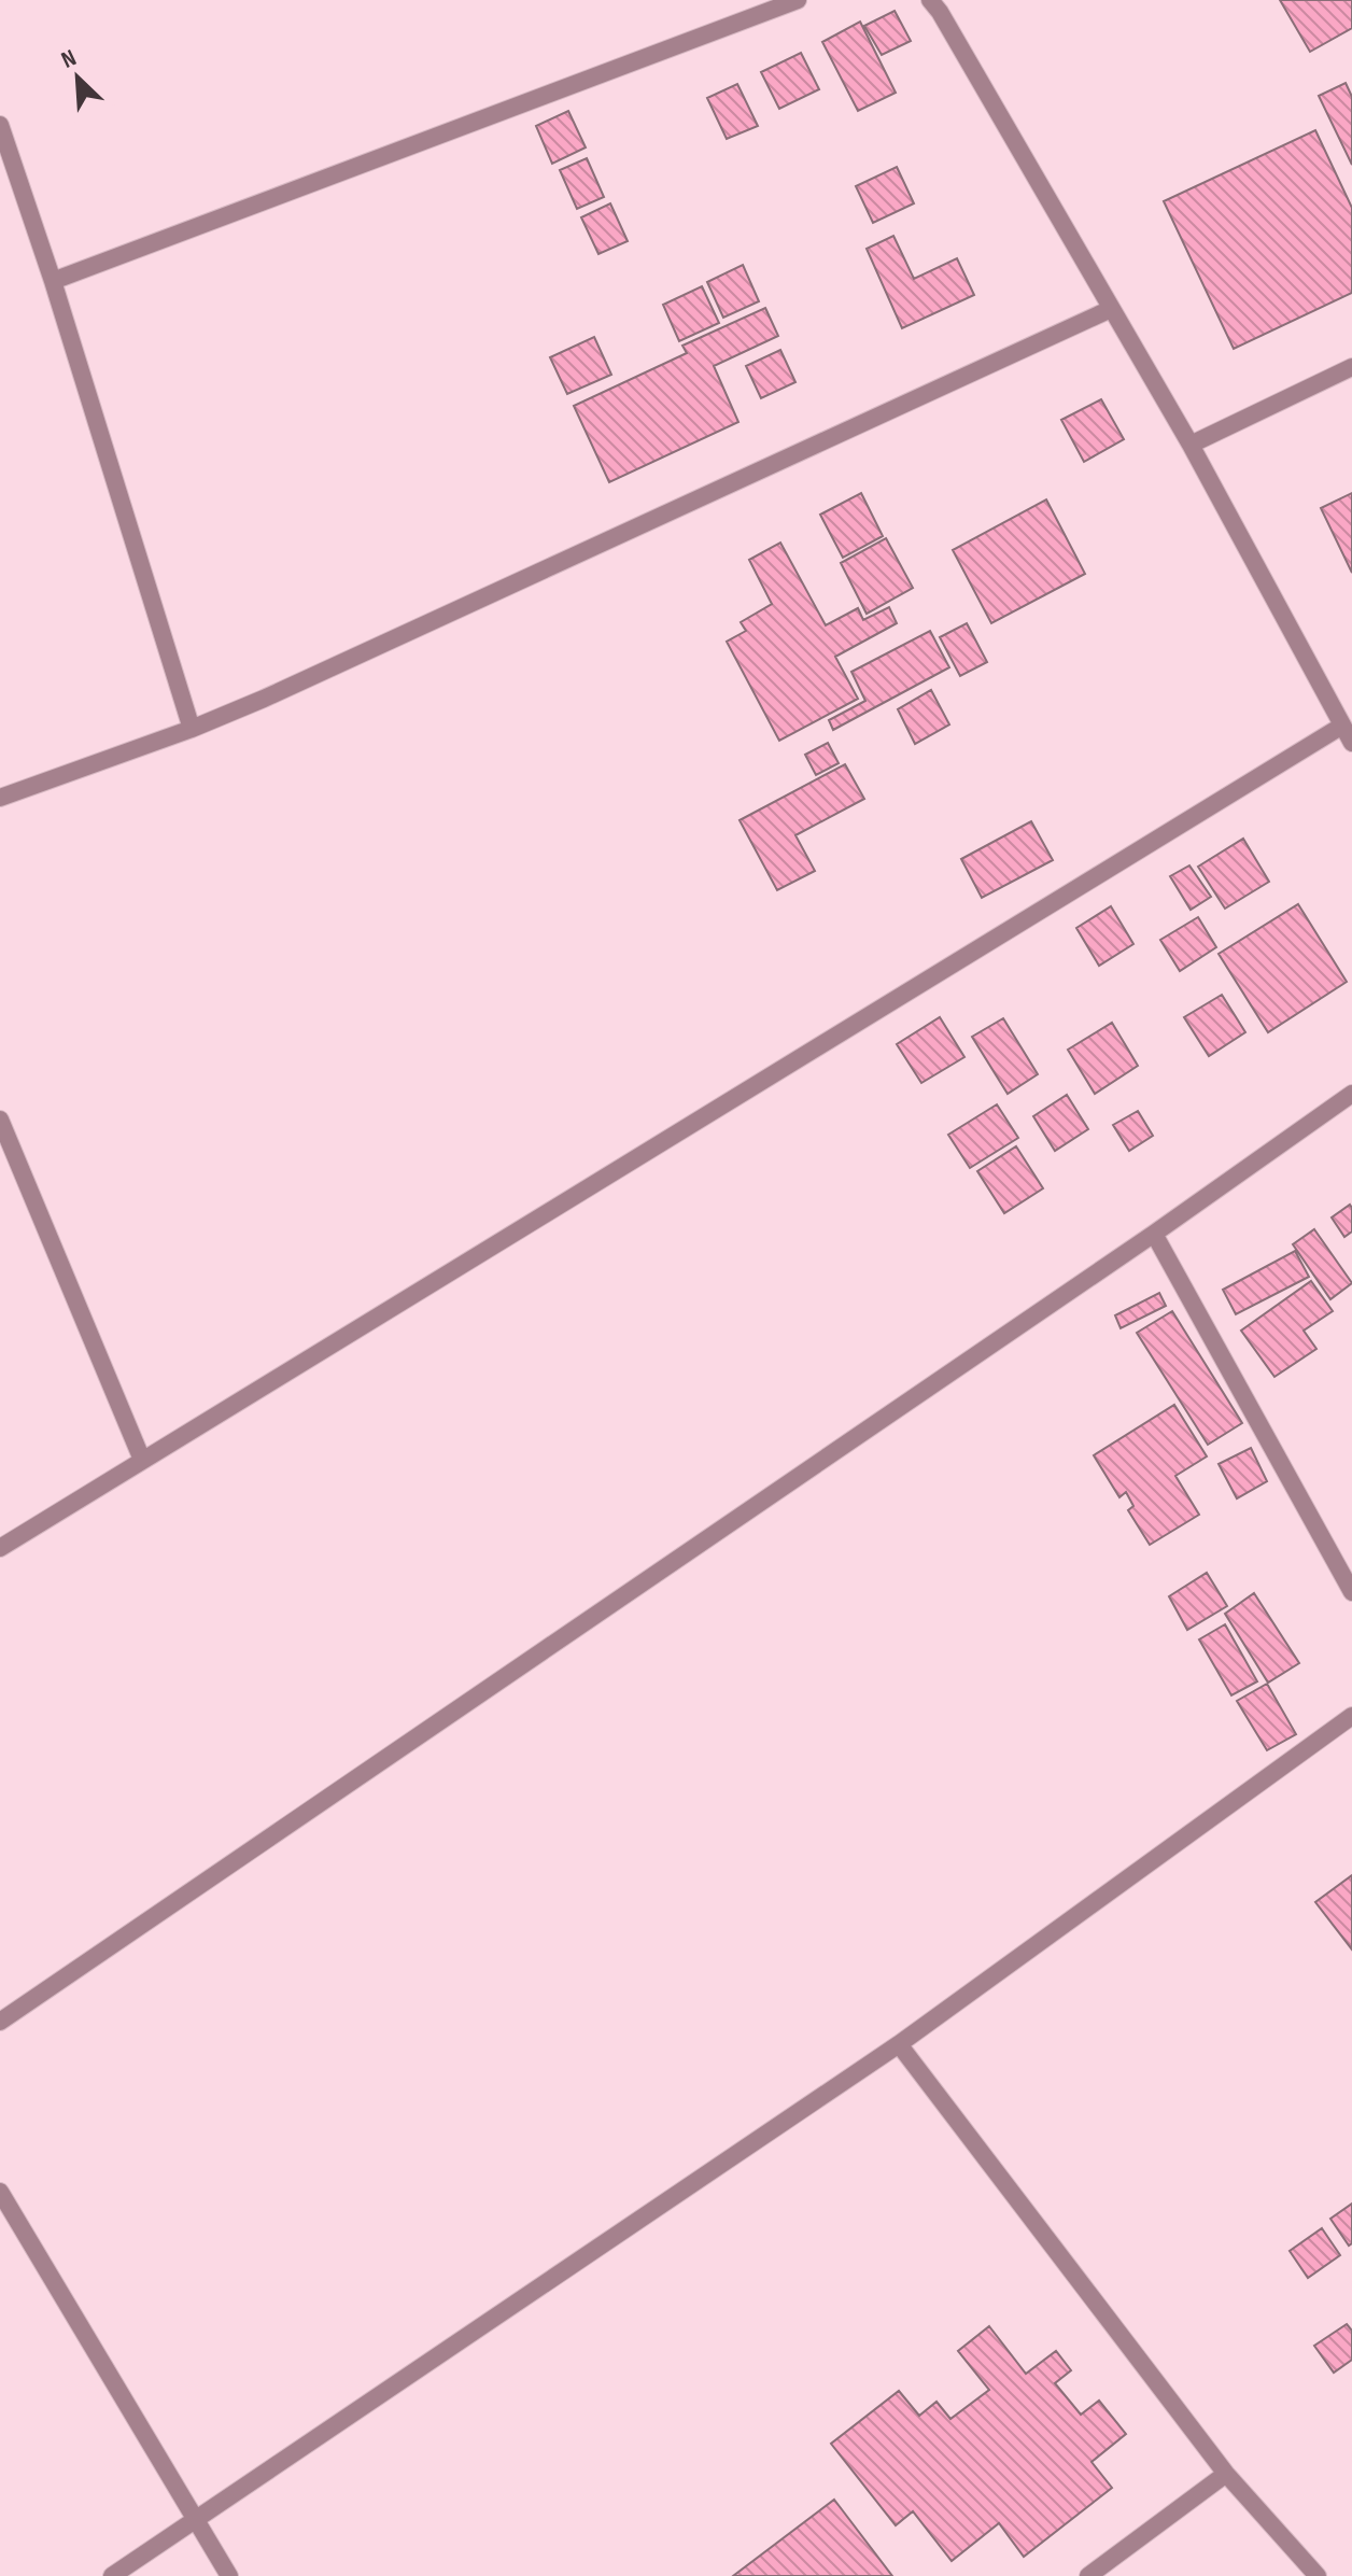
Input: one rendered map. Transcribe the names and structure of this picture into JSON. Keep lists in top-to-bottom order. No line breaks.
{"north":"top left"}
